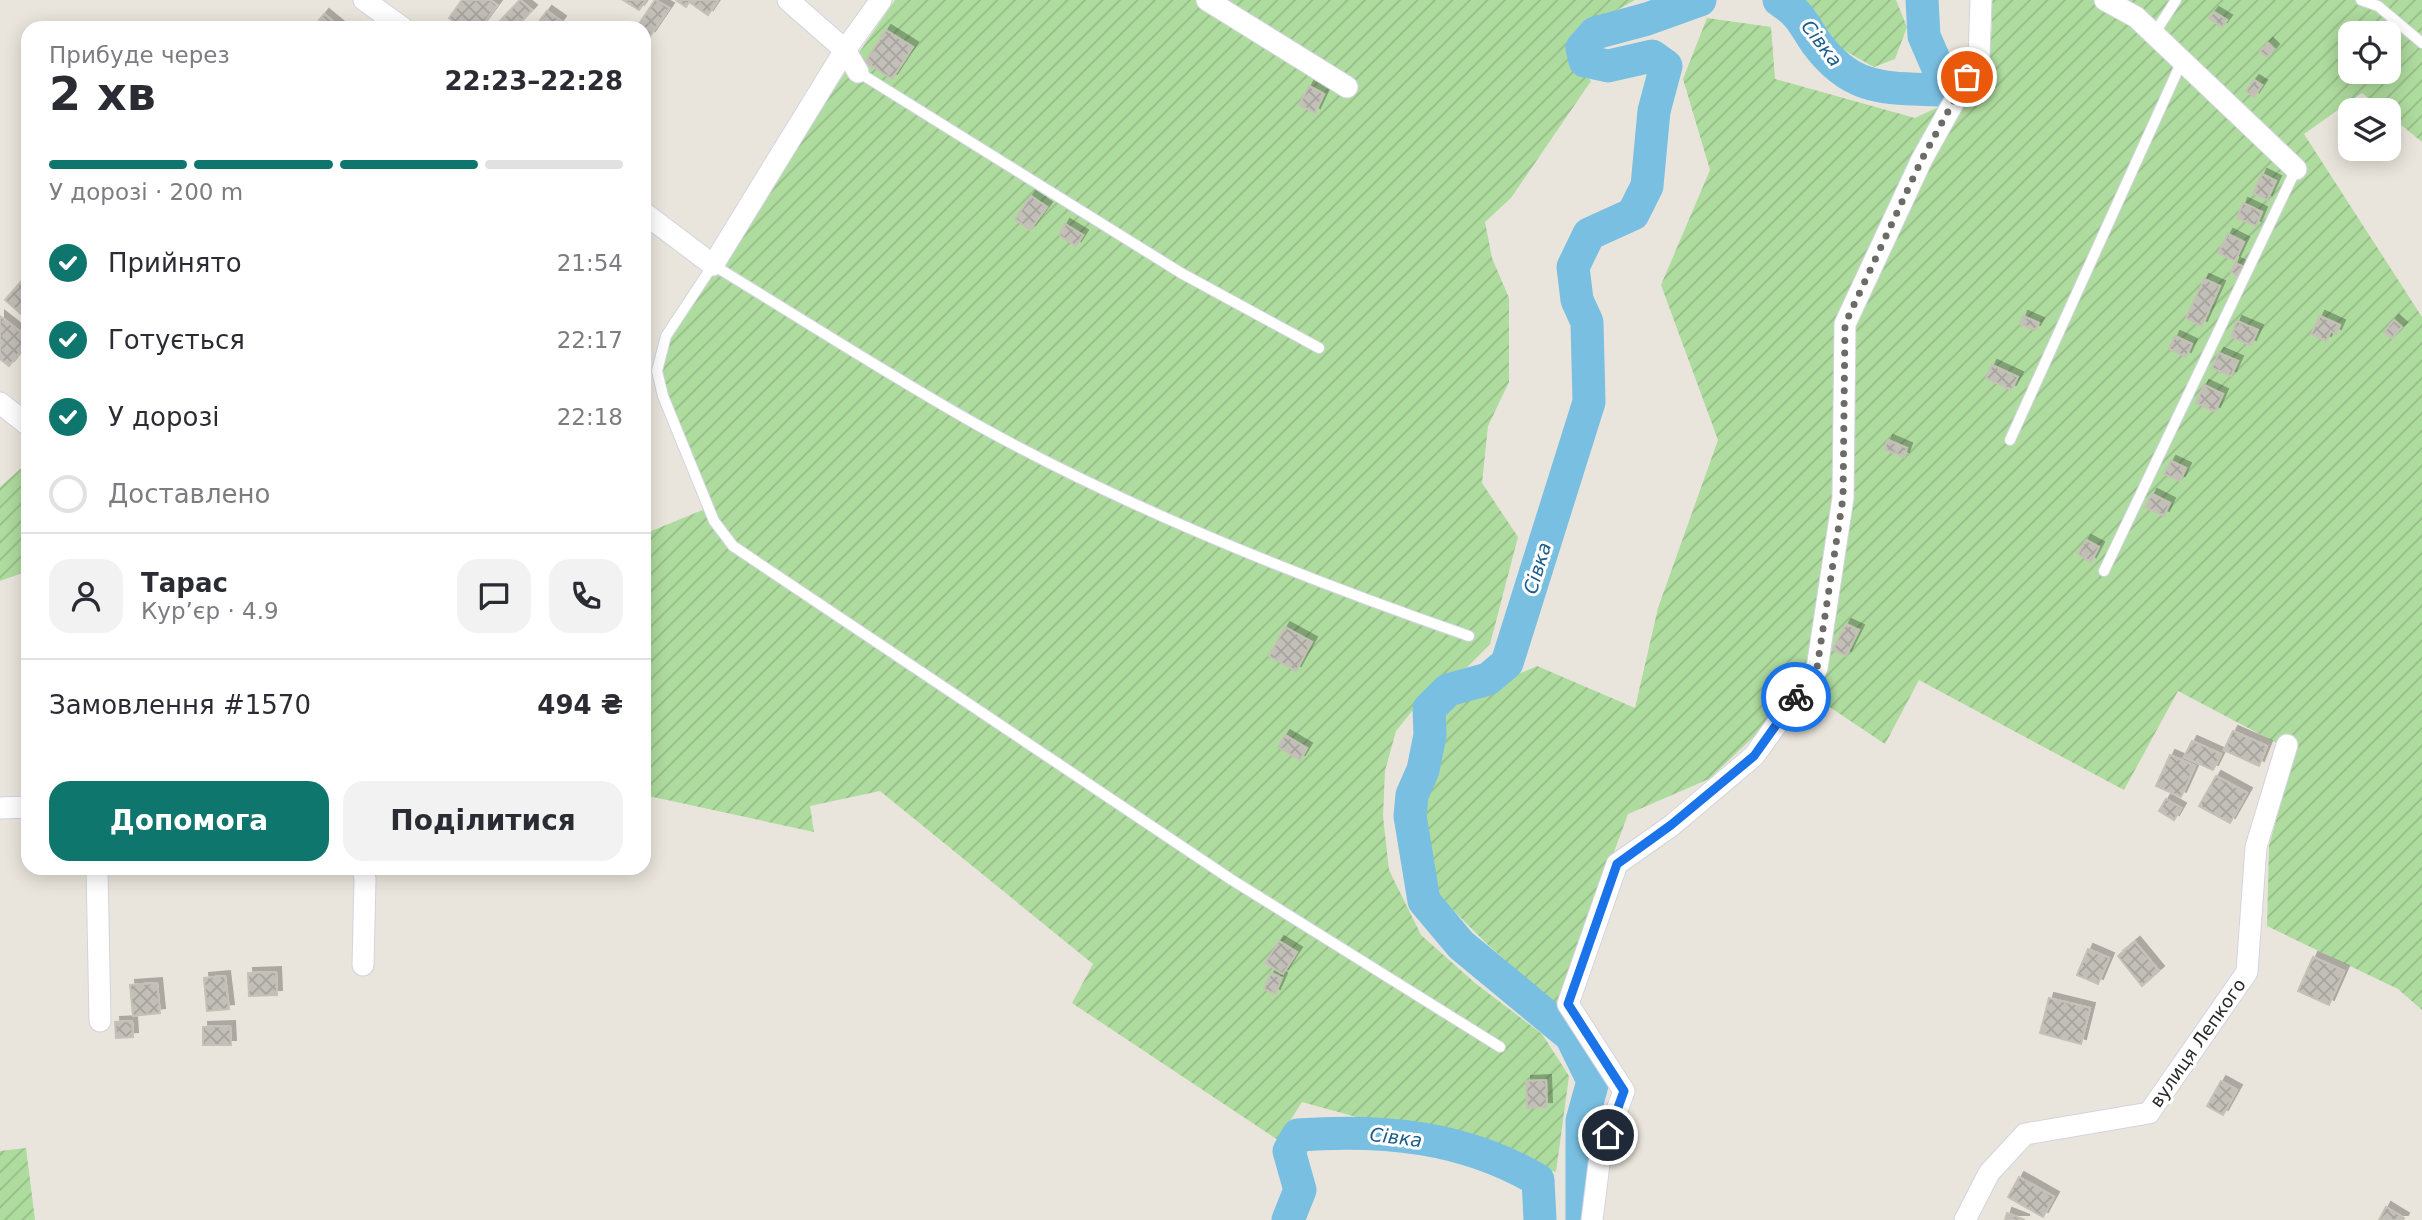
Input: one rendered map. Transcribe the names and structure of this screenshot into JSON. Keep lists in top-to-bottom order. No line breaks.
{"streets":{"street":["вулиця Лепкого"]},"water":["Сівка"],"page":{"heading":["2 хв","Прибуде через","22:23–22:28"],"panel":["Тарас","Кур’єр · 4.9","Замовлення #1570","494 ₴"],"bar":"У дорозі · 200 m","list":[["Прийнято","21:54"],["Готується","22:17"],["У дорозі","22:18"],"Доставлено"],"buttons":["Допомога","Поділитися"]}}
